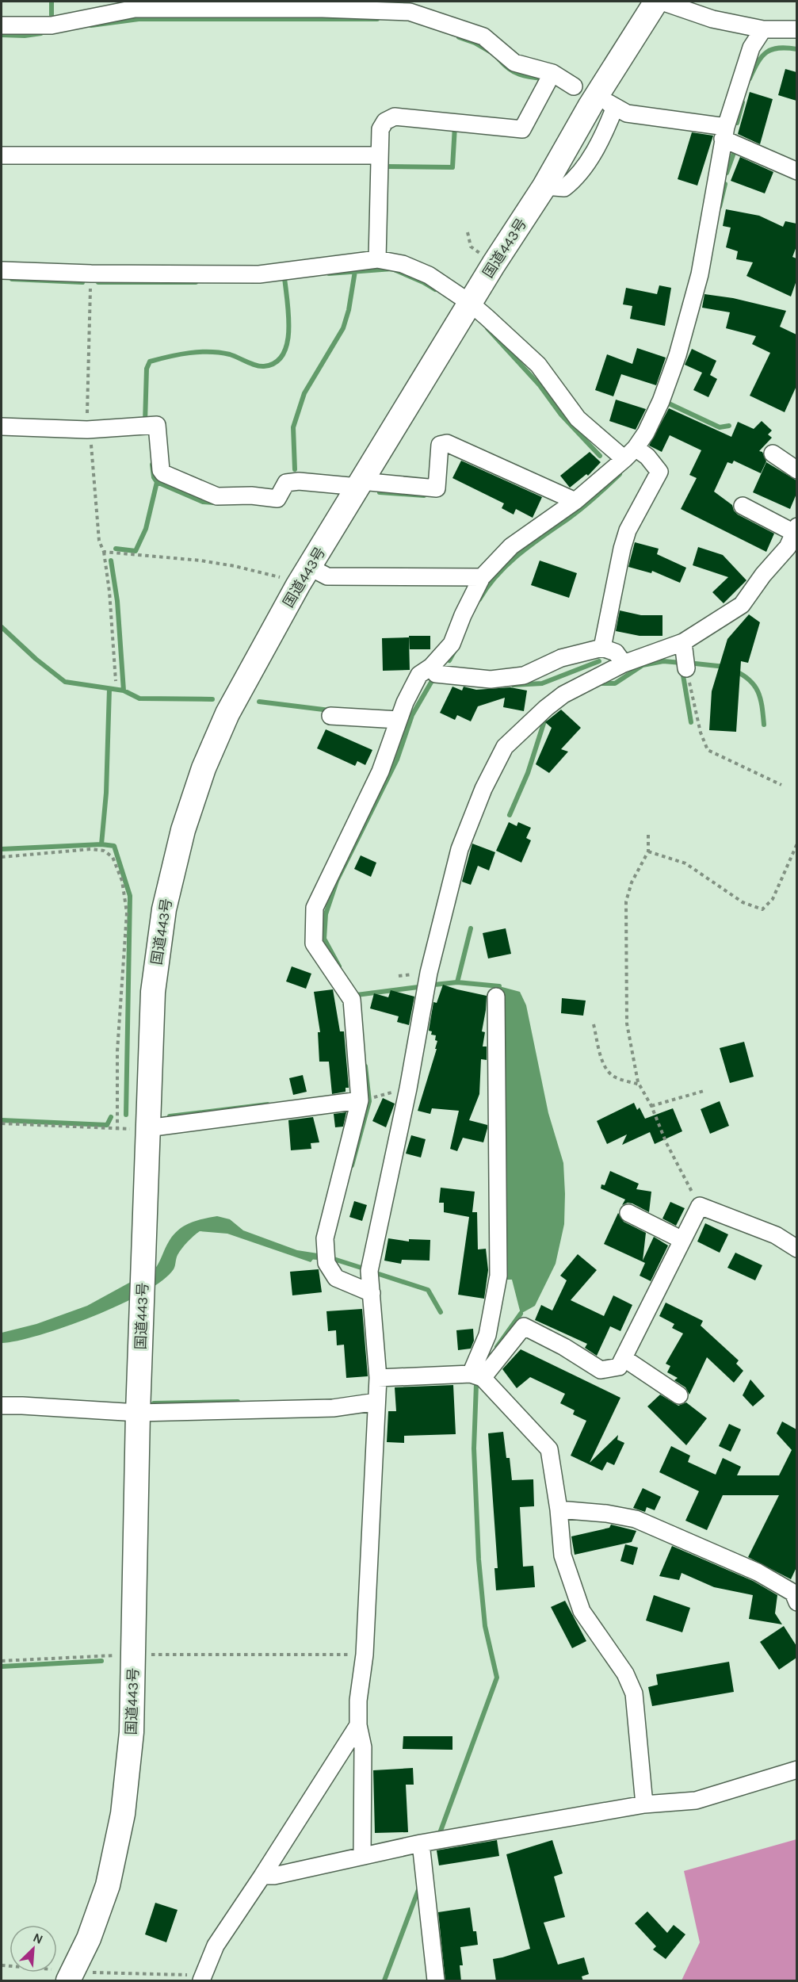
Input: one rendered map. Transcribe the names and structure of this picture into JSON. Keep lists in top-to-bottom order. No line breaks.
{"streets":{"highway":["国道443号"]},"north":"top right"}
